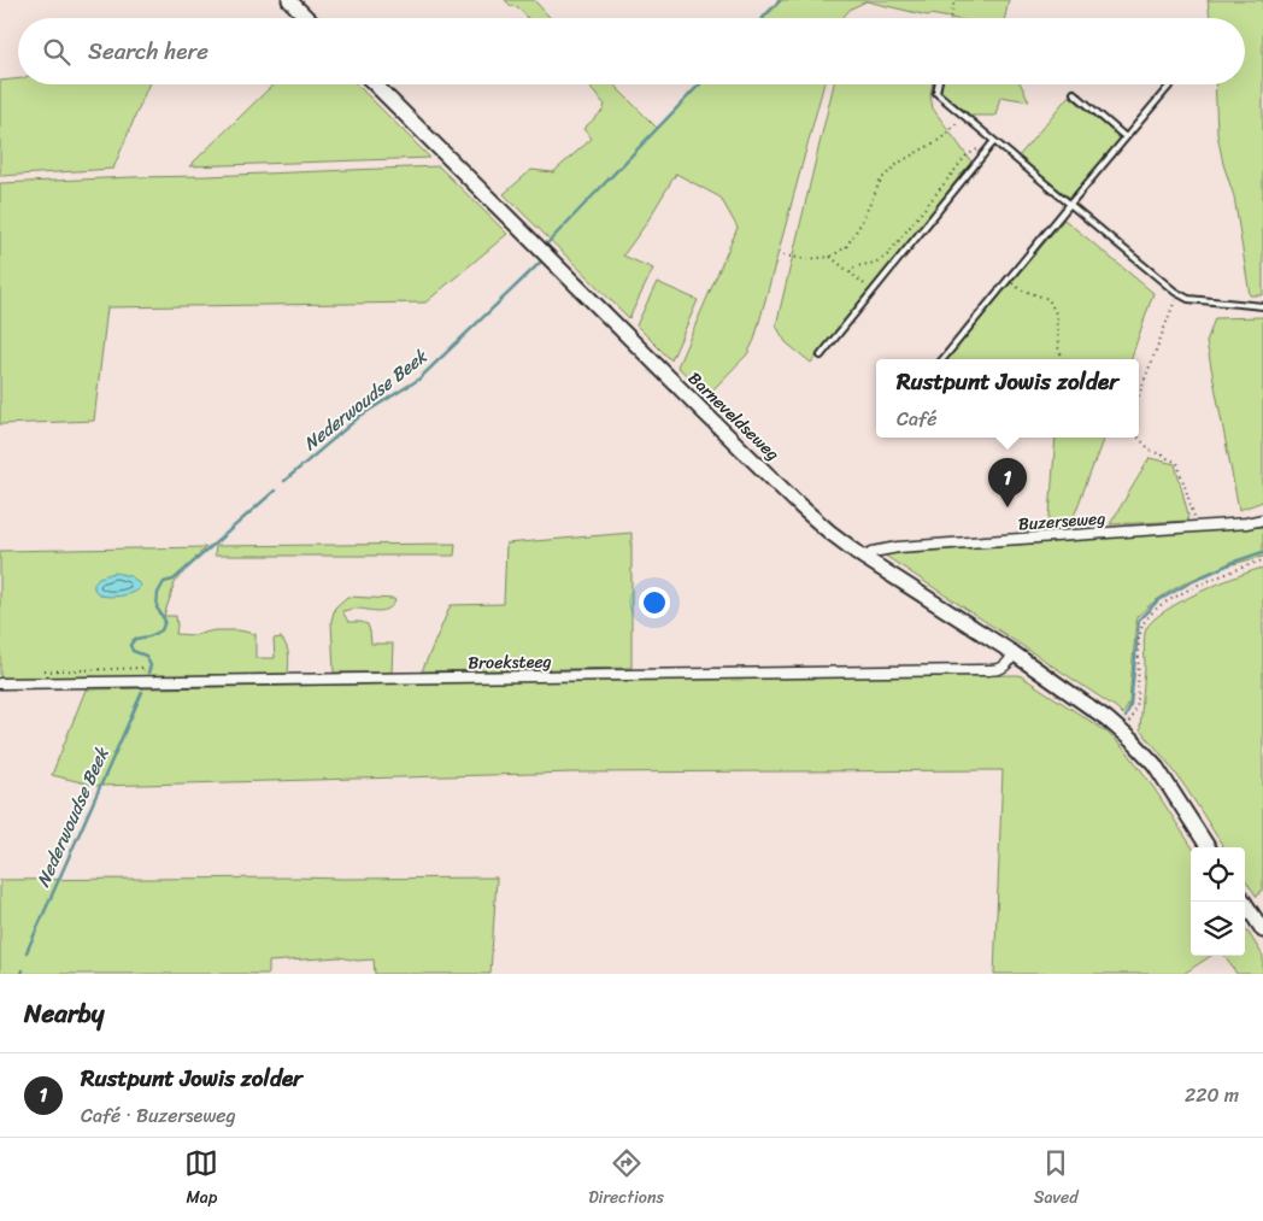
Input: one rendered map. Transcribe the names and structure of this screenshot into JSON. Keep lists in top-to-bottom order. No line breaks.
{"streets":{"main road":["Barneveldseweg"],"street":["Buzerseweg","Broeksteeg"]},"crossings":[["Barneveldseweg","Buzerseweg"],["Barneveldseweg","Broeksteeg"]],"water":["Nederwoudse Beek"],"page":{"search":"Search here","popup":["Rustpunt Jowis zolder","Café"],"pins":"1","heading":"Nearby","list":[{"mark":"1","name":"Rustpunt Jowis zolder","note":"Café · Buzerseweg","value":"220 m"}],"nav":["Map","Directions","Saved"]}}
